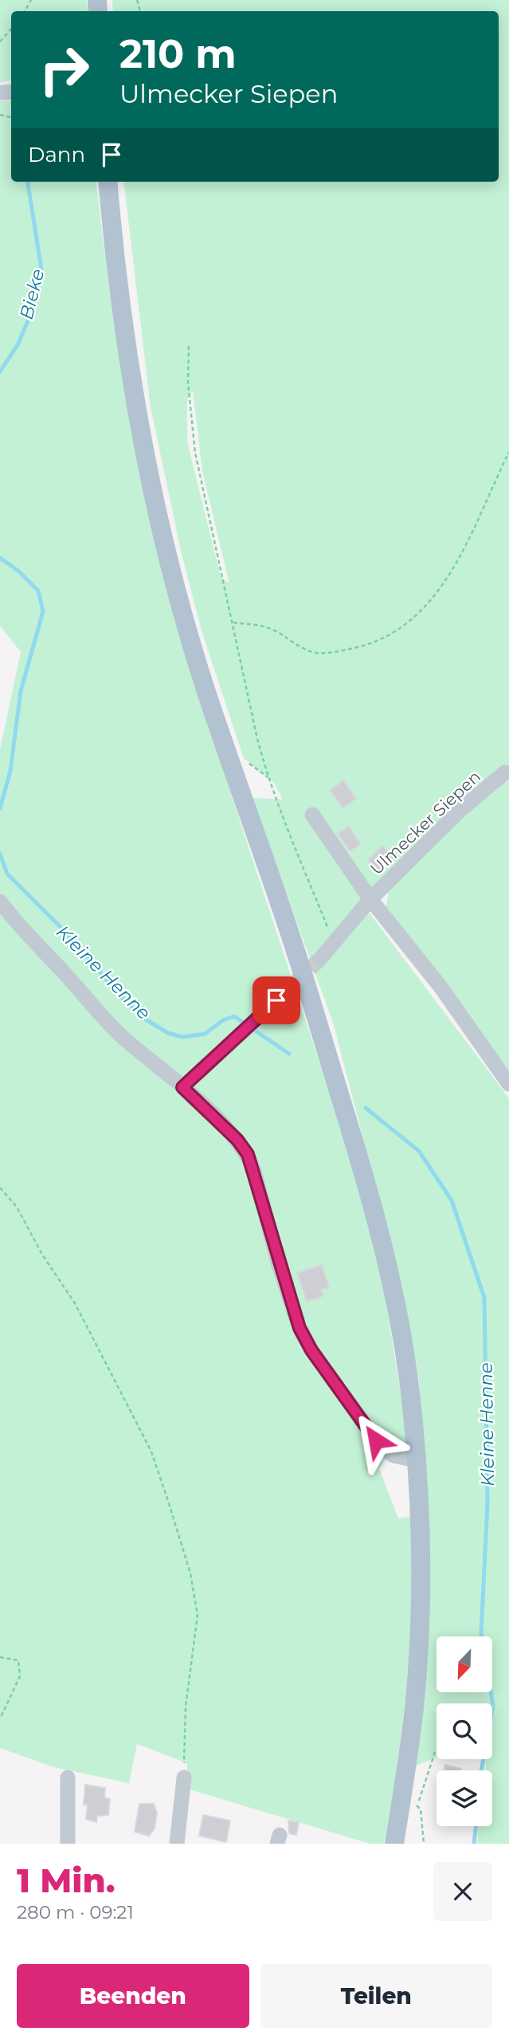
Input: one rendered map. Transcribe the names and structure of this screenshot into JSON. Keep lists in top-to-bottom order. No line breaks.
{"streets":{"street":["Ulmecker Siepen"]},"water":["Bieke","Kleine Henne"],"north":"bottom left","page":{"turn":["210 m","Ulmecker Siepen"],"then":"Dann","heading":["1 Min.","280 m · 09:21"],"buttons":["Beenden","Teilen"]}}
